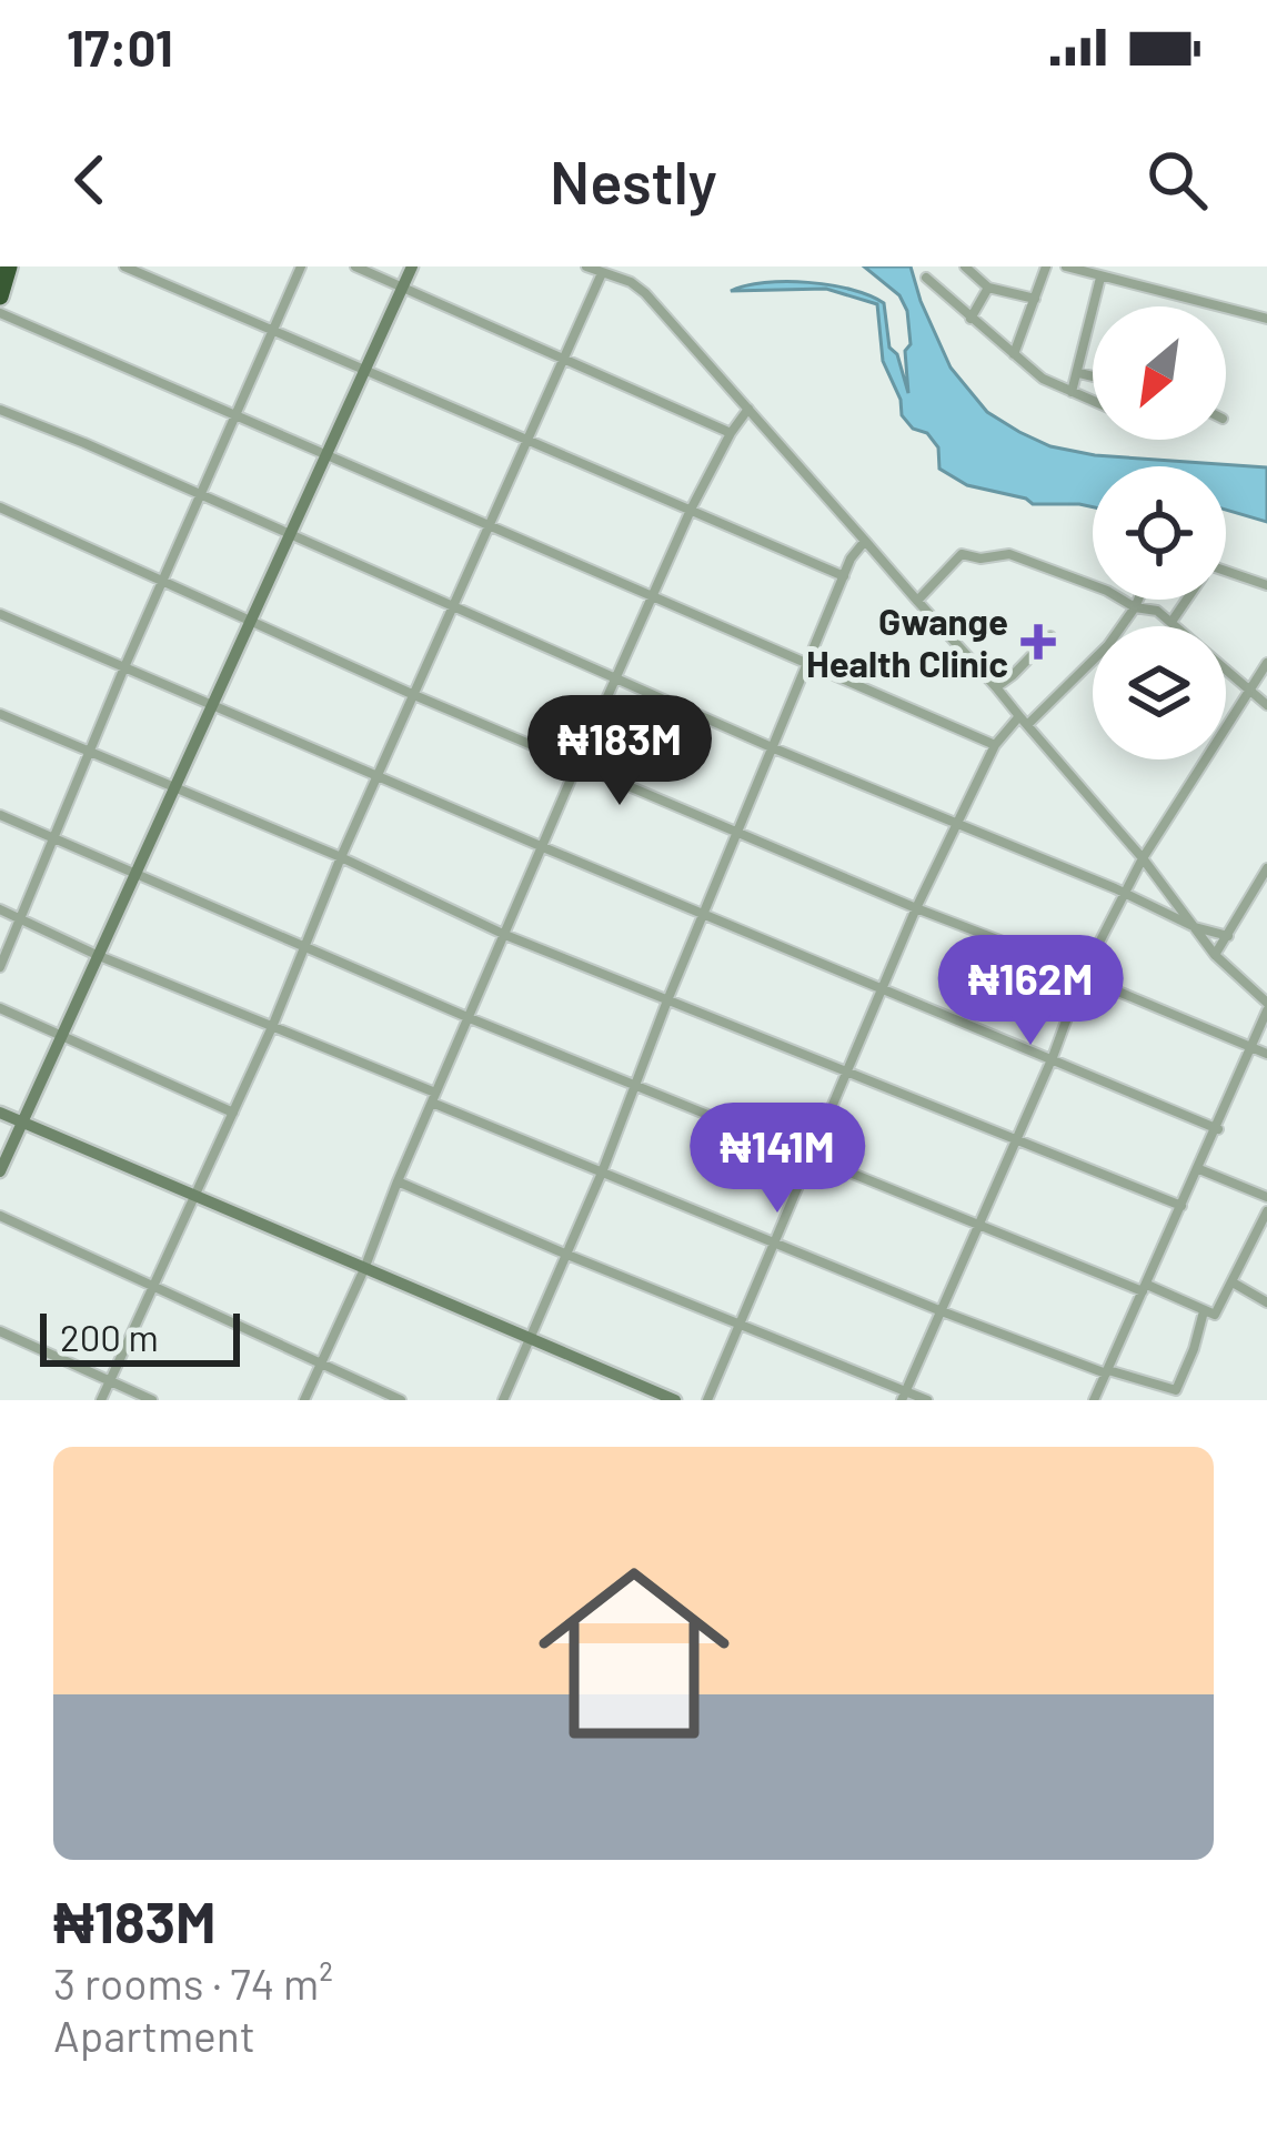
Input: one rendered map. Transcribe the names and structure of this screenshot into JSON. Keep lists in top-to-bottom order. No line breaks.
{"places":{"health":["Gwange Health Clinic"]},"scale_bar":"200 m","north":"bottom left","page":{"status":"17:01","header":"Nestly","price":["₦183M","₦162M","₦141M"],"scale":"200 m","list":[{"name":"₦183M","note":"3 rooms · 74 m² · Apartment"}]}}
